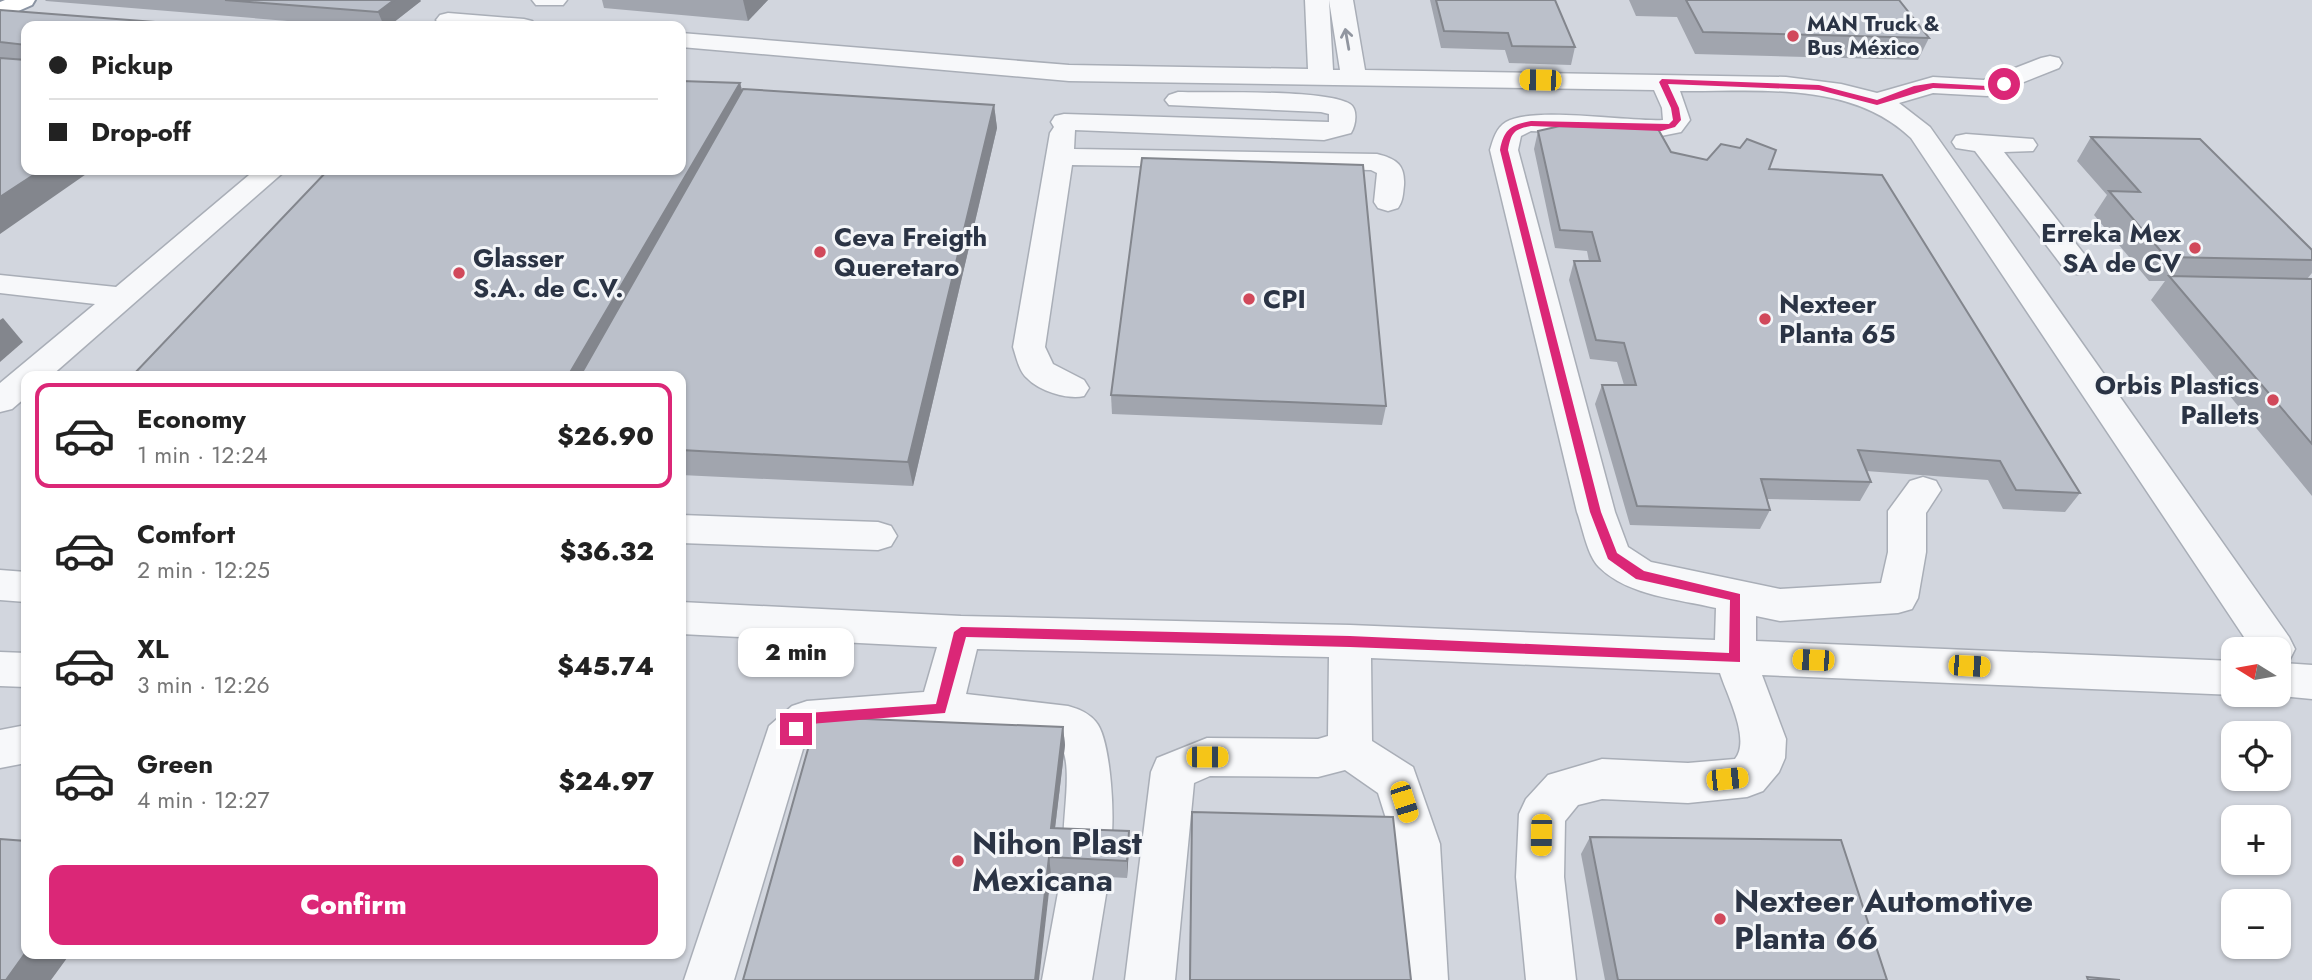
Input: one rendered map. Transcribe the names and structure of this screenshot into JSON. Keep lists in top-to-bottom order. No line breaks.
{"places":["MAN Truck & Bus México","Erreka Mex SA de CV","Ceva Freigth Queretaro","Glasser S.A. de C.V.","CPI","Nexteer Planta 65","Orbis Plastics Pallets","Nihon Plast Mexicana","Nexteer Automotive Planta 66"],"north":"left","page":{"banner":["Pickup","Drop-off"],"list":[{"name":"Economy","note":"1 min · 12:24","value":"$26.90"},{"name":"Comfort","note":"2 min · 12:25","value":"$36.32"},{"name":"XL","note":"3 min · 12:26","value":"$45.74"},{"name":"Green","note":"4 min · 12:27","value":"$24.97"}],"bubble":"2 min","map_buttons":["+","−"],"buttons":"Confirm"}}
